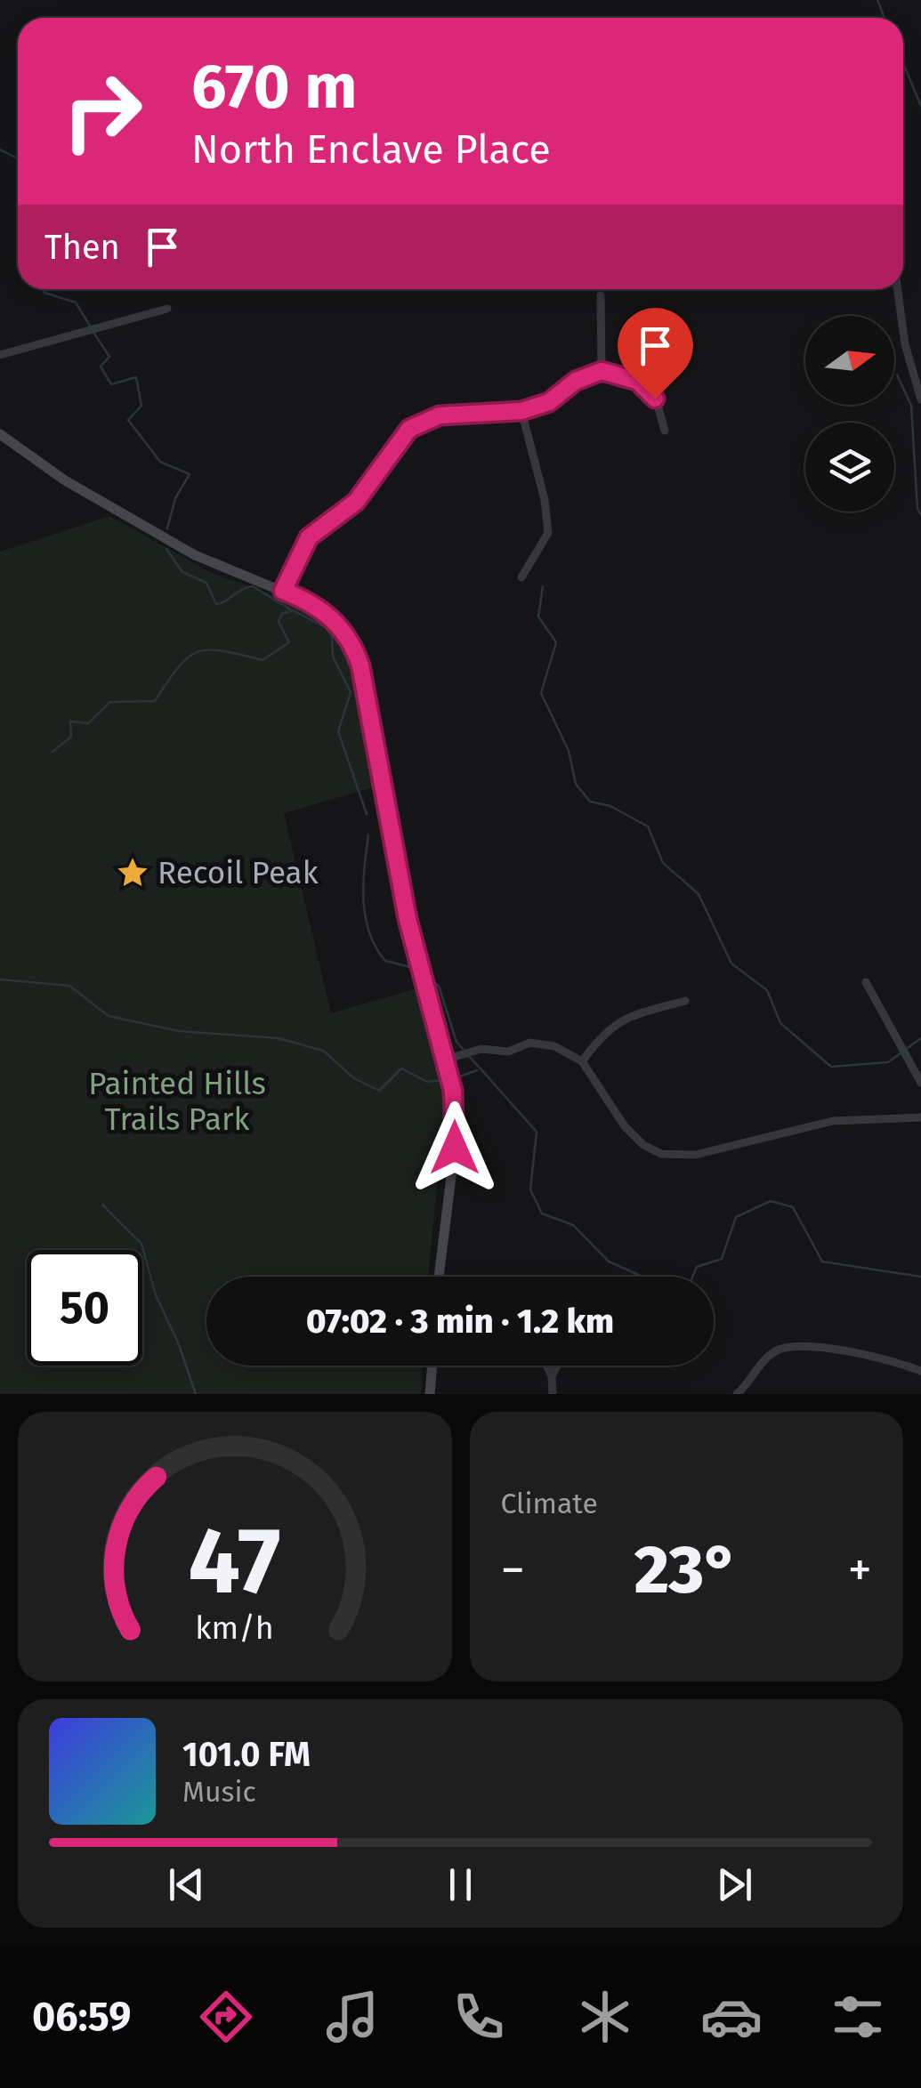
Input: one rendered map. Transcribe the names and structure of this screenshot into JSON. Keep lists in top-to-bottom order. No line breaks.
{"parks":["Painted Hills Trails Park"],"places":{"place":["Recoil Peak"]},"north":"right","page":{"turn":["670 m","North Enclave Place"],"then":"Then","limit":"50","trip":"07:02 · 3 min · 1.2 km","tile":"Climate","heat":["−","23°","+"],"song":["101.0 FM","Music"],"tabs":"06:59","gauge":["47","km/h"]}}
